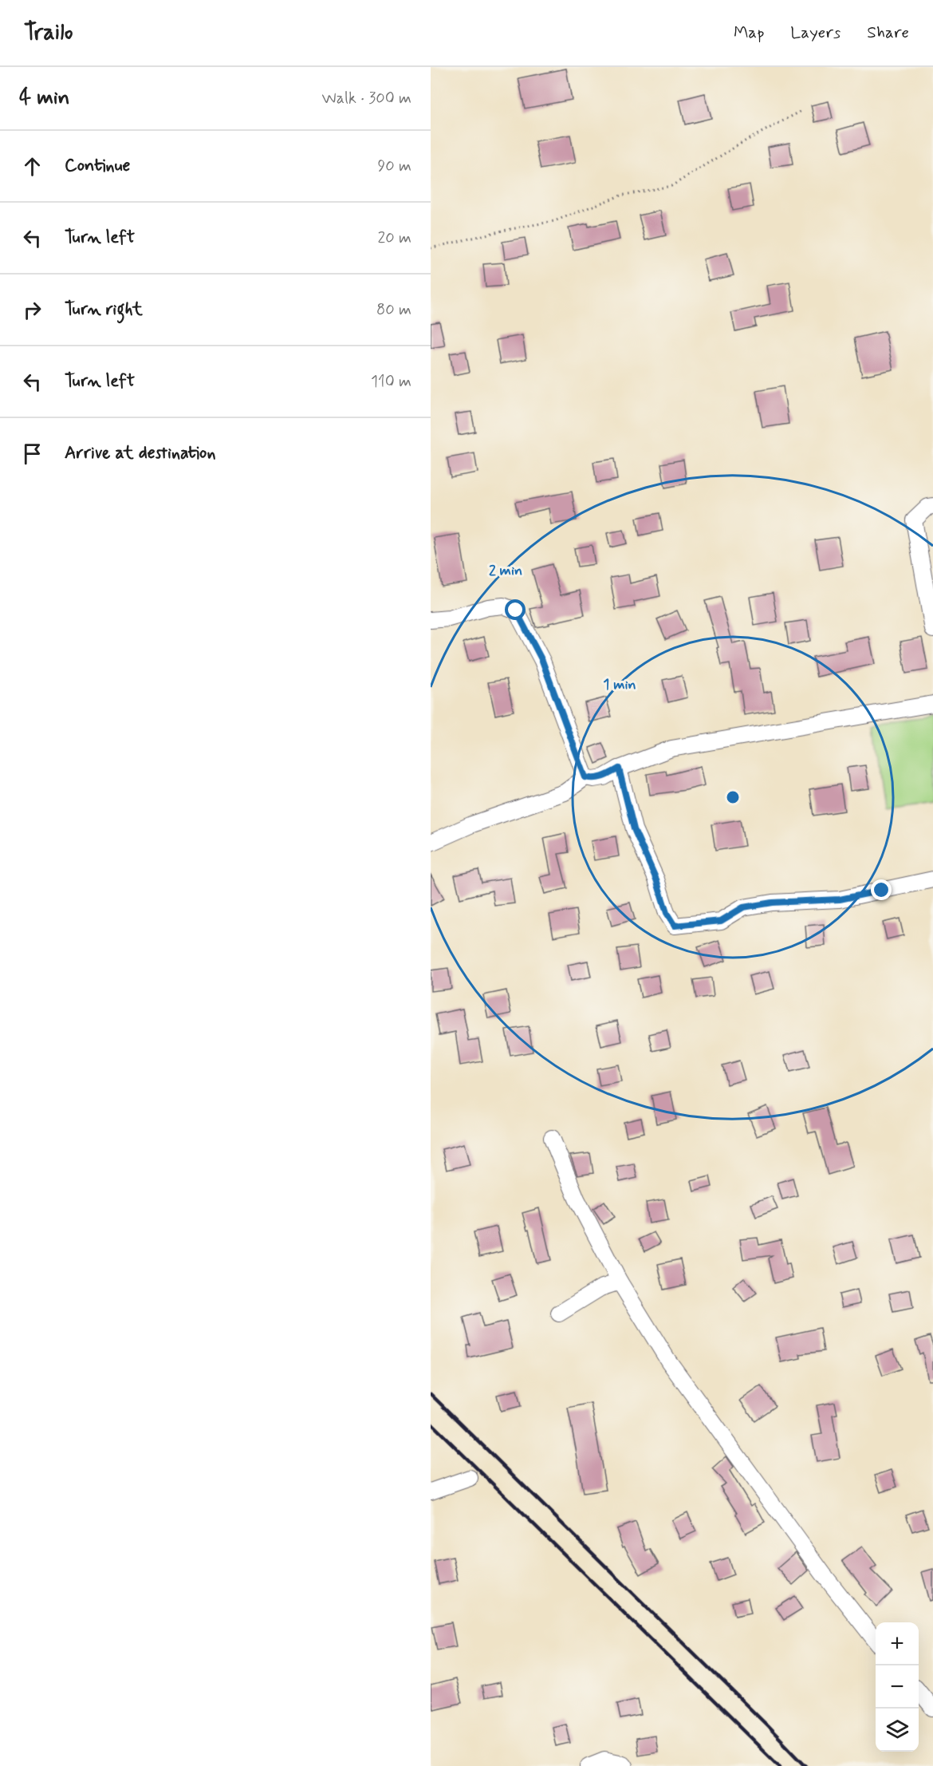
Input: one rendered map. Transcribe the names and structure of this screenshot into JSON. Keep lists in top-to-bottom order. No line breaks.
{"page":{"header":"Trailo","nav":["Map","Layers","Share"],"heading":["4 min","Walk · 300 m"],"list":[["Continue","90 m"],["Turn left","20 m"],["Turn right","80 m"],["Turn left","110 m"],"Arrive at destination"],"map_buttons":["+","−"]},"rings":["2 min","1 min"]}
